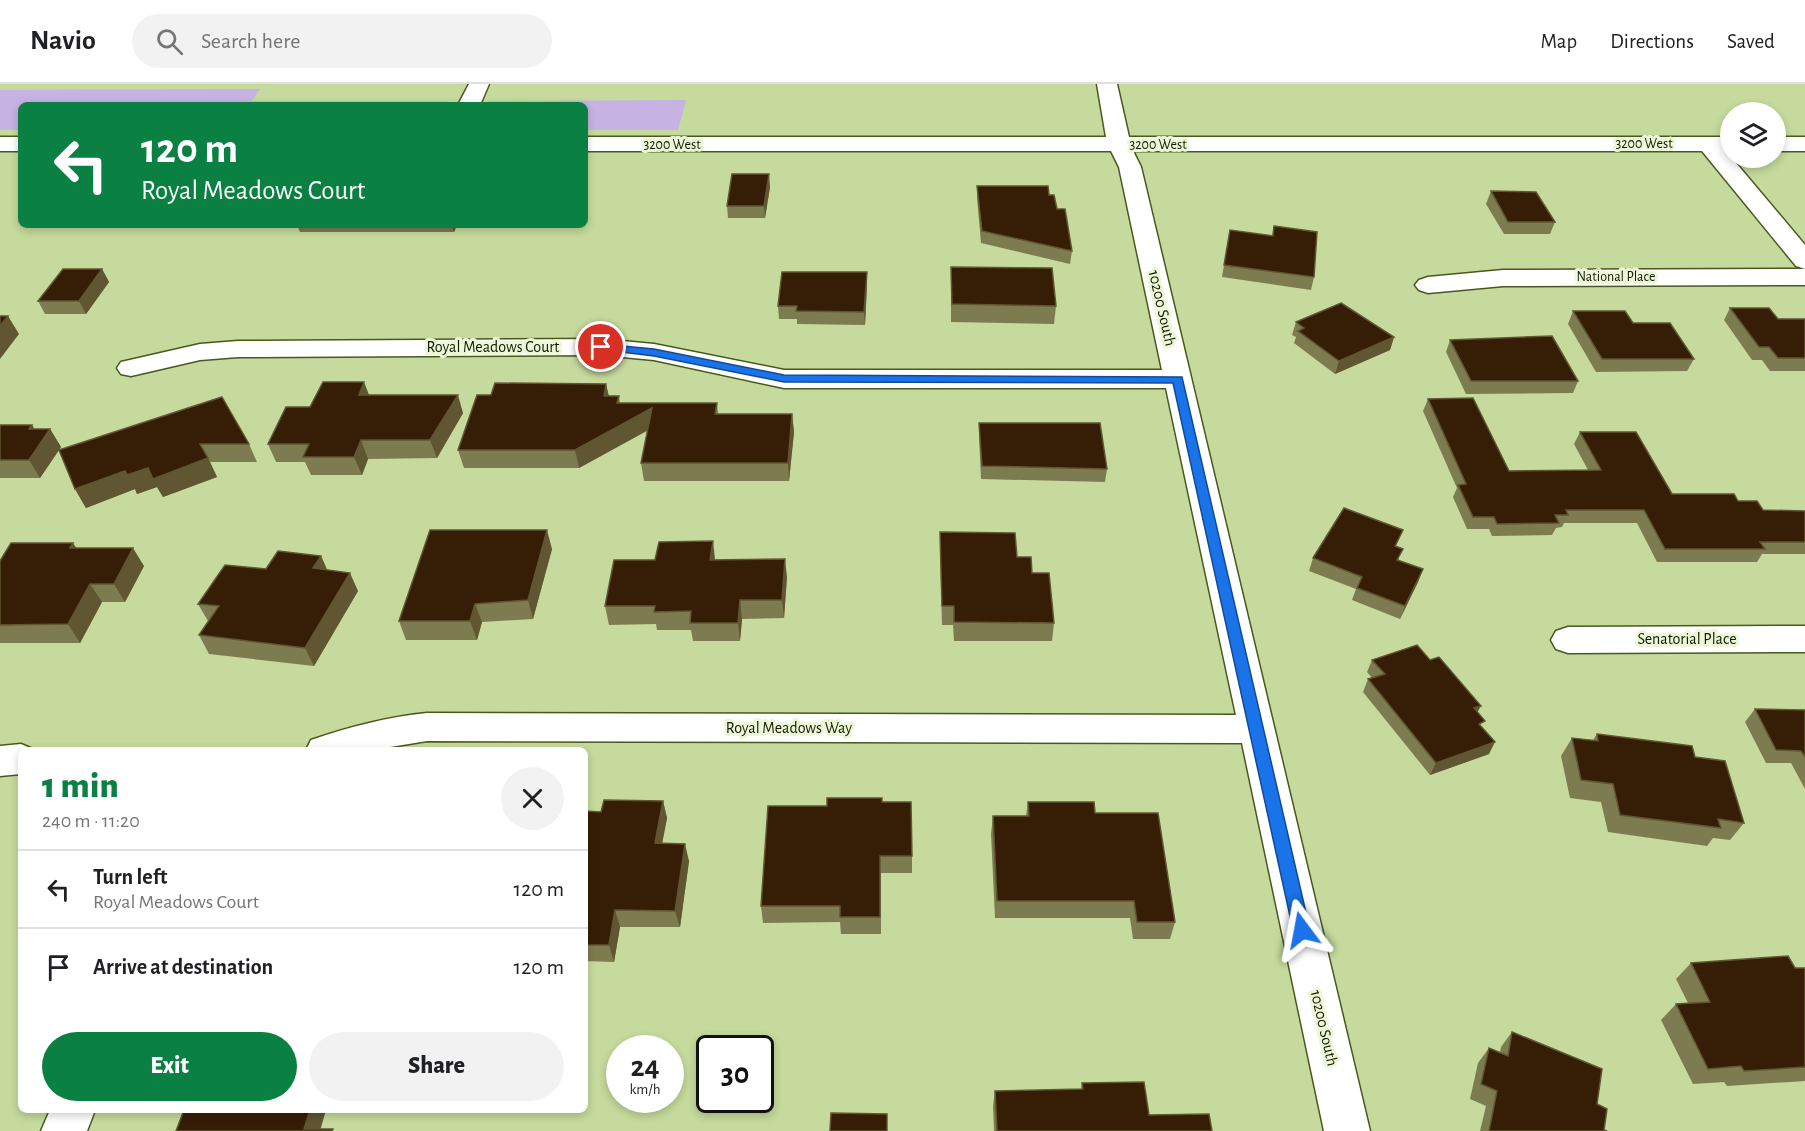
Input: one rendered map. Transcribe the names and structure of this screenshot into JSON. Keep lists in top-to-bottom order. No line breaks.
{"streets":{"street":["3200 West","National Place","10200 South","Royal Meadows Court","Senatorial Place","Royal Meadows Way"]},"crossings":[["3200 West","10200 South"],["10200 South","Royal Meadows Court"],["10200 South","Royal Meadows Way"]],"page":{"header":"Navio","search":"Search here","nav":["Map","Directions","Saved"],"turn":["120 m","Royal Meadows Court"],"heading":["1 min","240 m · 11:20"],"list":[{"name":"Turn left","note":"Royal Meadows Court","value":"120 m"},{"name":"Arrive at destination","value":"120 m"}],"buttons":["Exit","Share"],"speed":"24 km/h","limit":"30"}}
